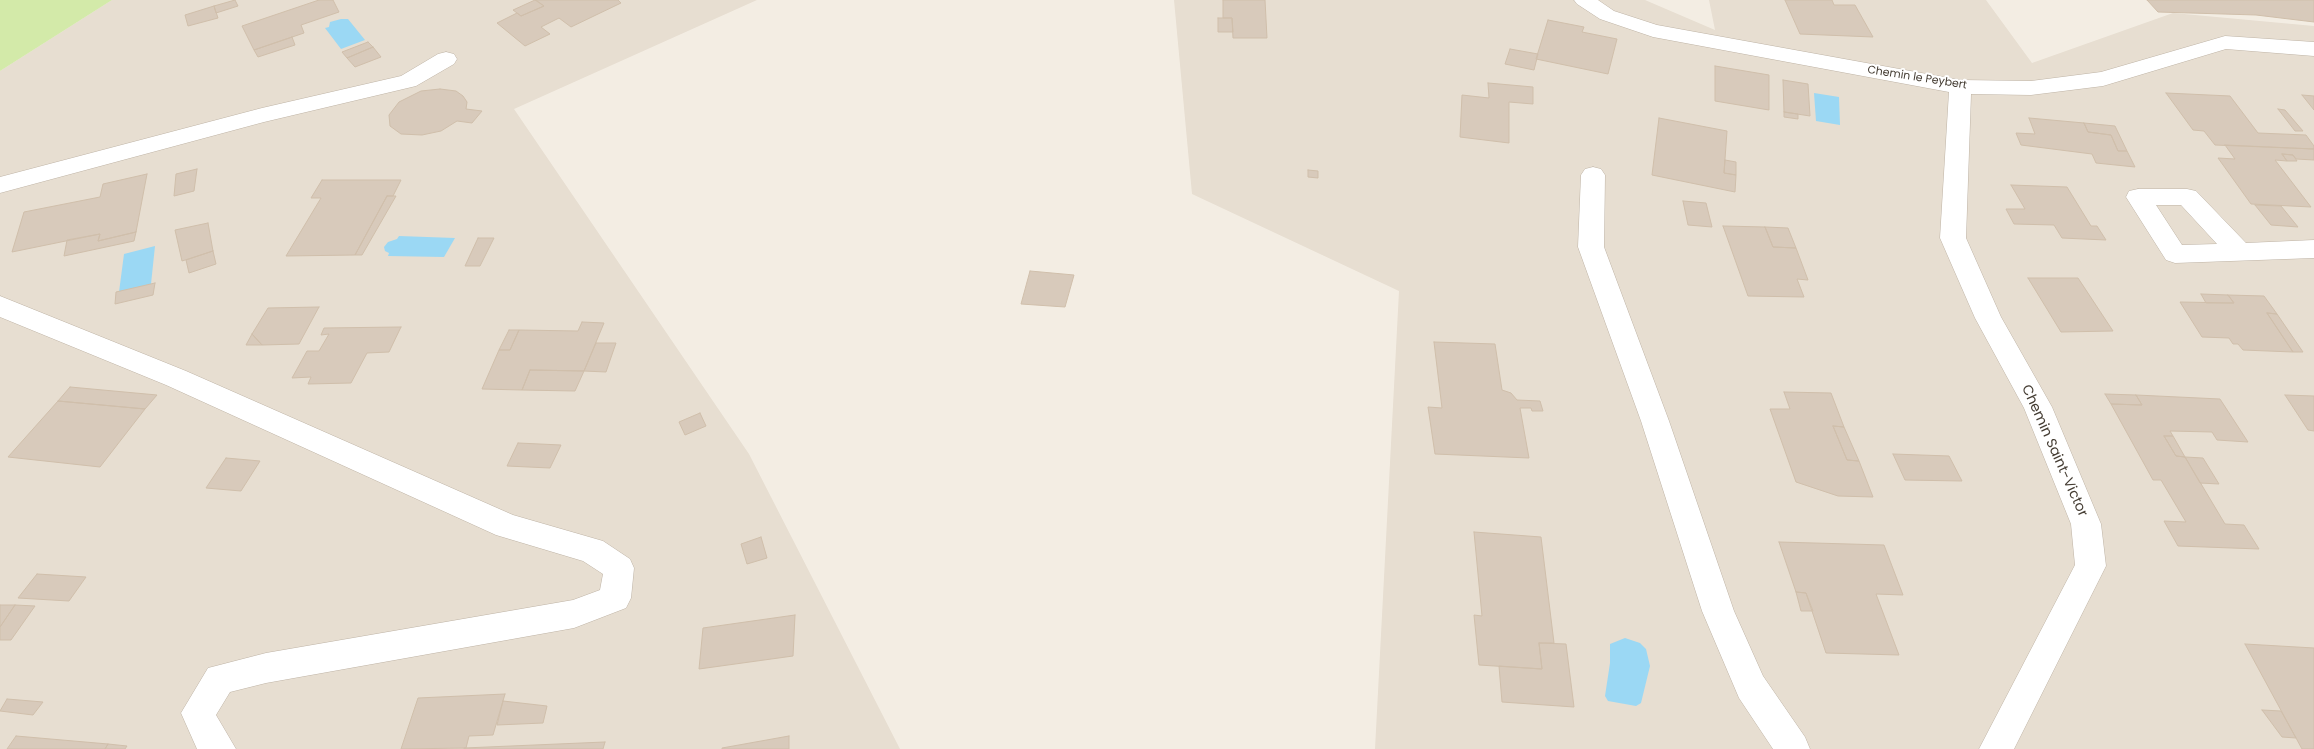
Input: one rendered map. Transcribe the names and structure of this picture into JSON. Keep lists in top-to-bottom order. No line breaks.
{"streets":{"street":["Chemin le Peybert","Chemin Saint-Victor"]},"crossings":[["Chemin le Peybert","Chemin Saint-Victor"]]}
